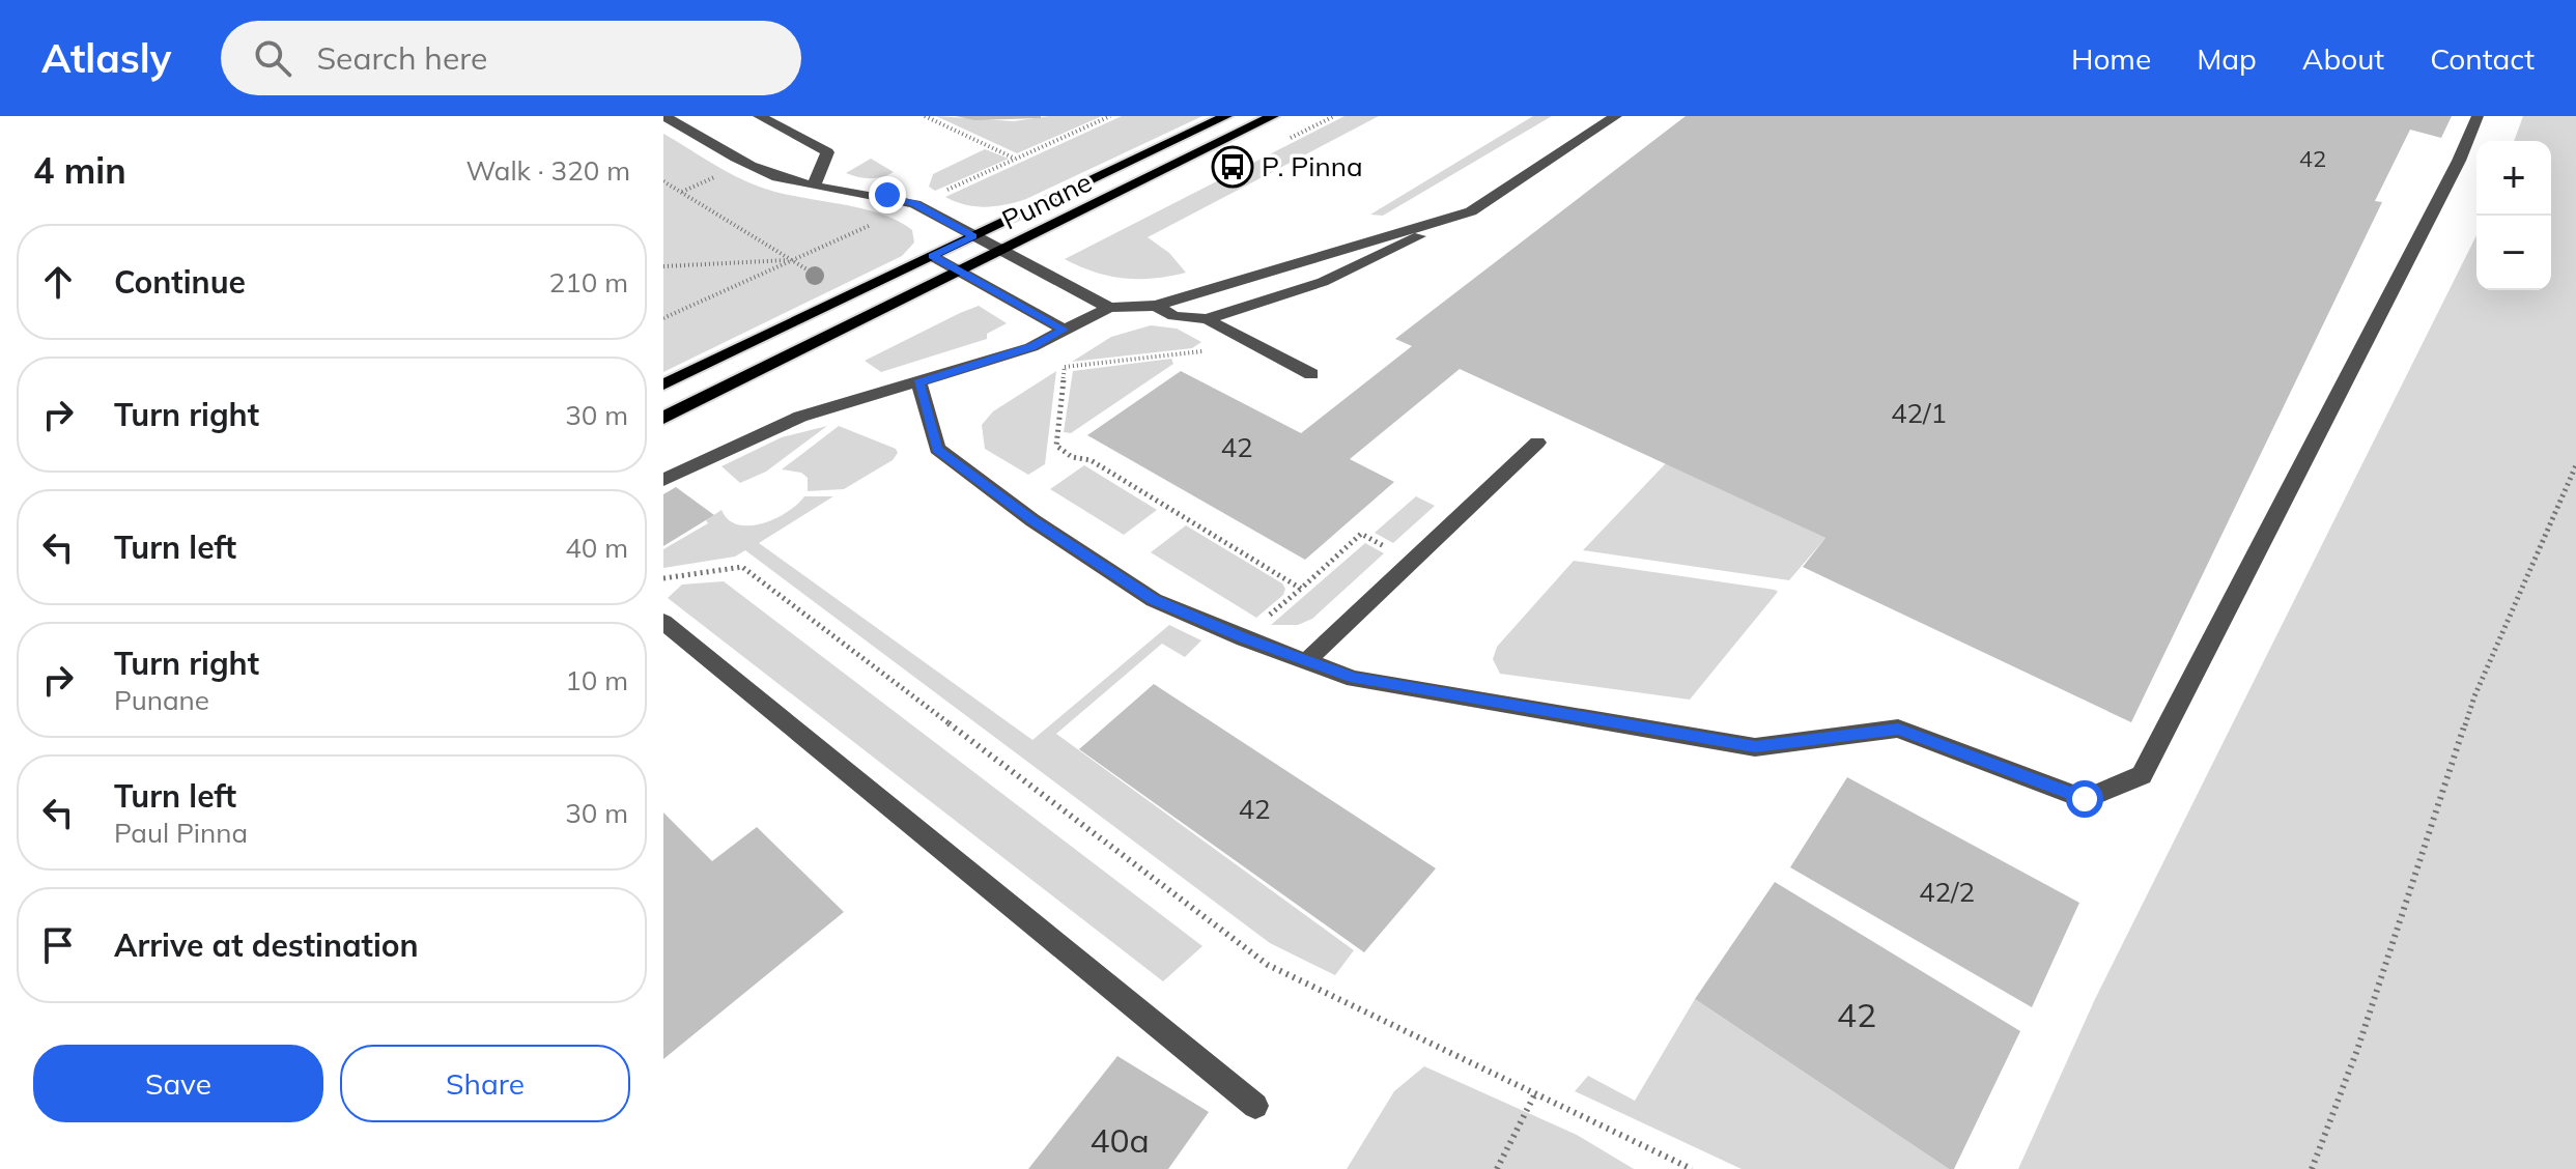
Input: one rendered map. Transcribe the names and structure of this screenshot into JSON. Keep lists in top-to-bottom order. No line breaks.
{"streets":{"main road":["Punane"]},"places":{"bus stop":["P. Pinna"]},"house_numbers":["42","42/1","42","42","42/2","42","40a"],"page":{"header":"Atlasly","search":"Search here","nav":["Home","Map","About","Contact"],"heading":["4 min","Walk · 320 m"],"map_buttons":["+","−"],"list":[["Continue","210 m"],["Turn right","30 m"],["Turn left","40 m"],["Turn right","Punane","10 m"],["Turn left","Paul Pinna","30 m"],"Arrive at destination"],"buttons":["Save","Share"]}}
